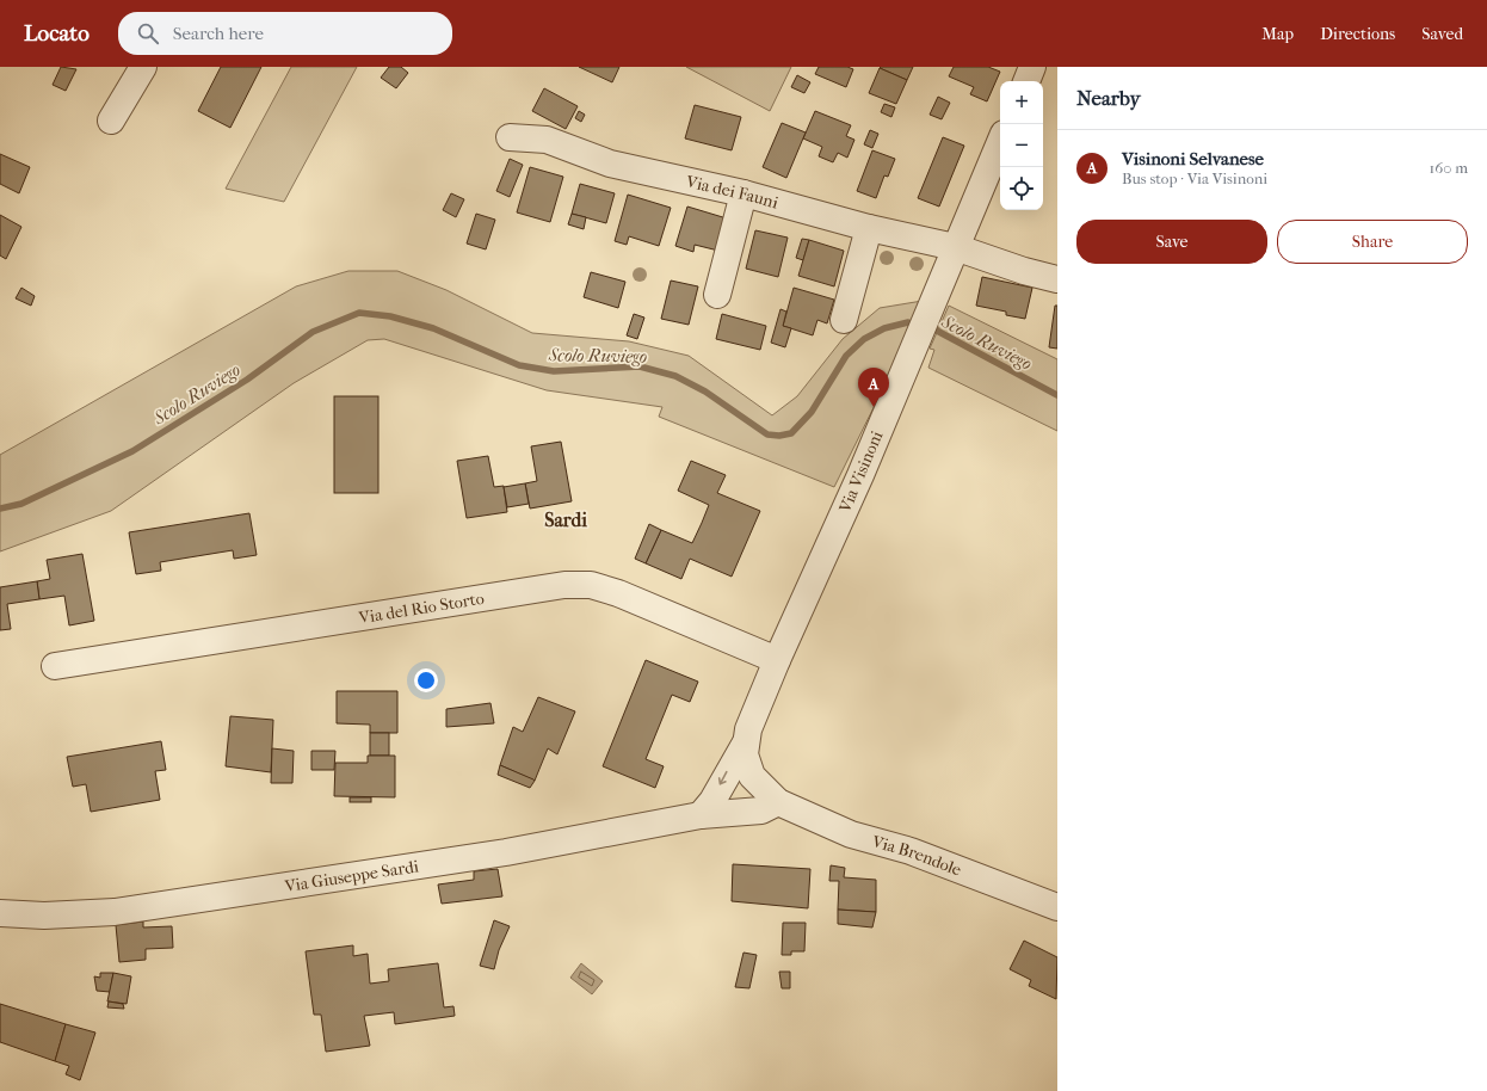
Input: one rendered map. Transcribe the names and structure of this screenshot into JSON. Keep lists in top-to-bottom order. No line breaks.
{"streets":{"street":["Via dei Fauni","Via Visinoni","Via del Rio Storto","Via Brendole","Via Giuseppe Sardi"]},"crossings":[["Via dei Fauni","Via Visinoni"],["Via Visinoni","Via del Rio Storto"],["Via Visinoni","Via Brendole"],["Via Visinoni","Via Giuseppe Sardi"],["Via Brendole","Via Giuseppe Sardi"]],"districts":["Sardi"],"water":["Scolo Ruviego"],"page":{"header":"Locato","search":"Search here","nav":["Map","Directions","Saved"],"heading":"Nearby","map_buttons":["+","−"],"list":[{"mark":"A","name":"Visinoni Selvanese","note":"Bus stop · Via Visinoni","value":"160 m"}],"buttons":["Save","Share"],"pins":"A"}}
